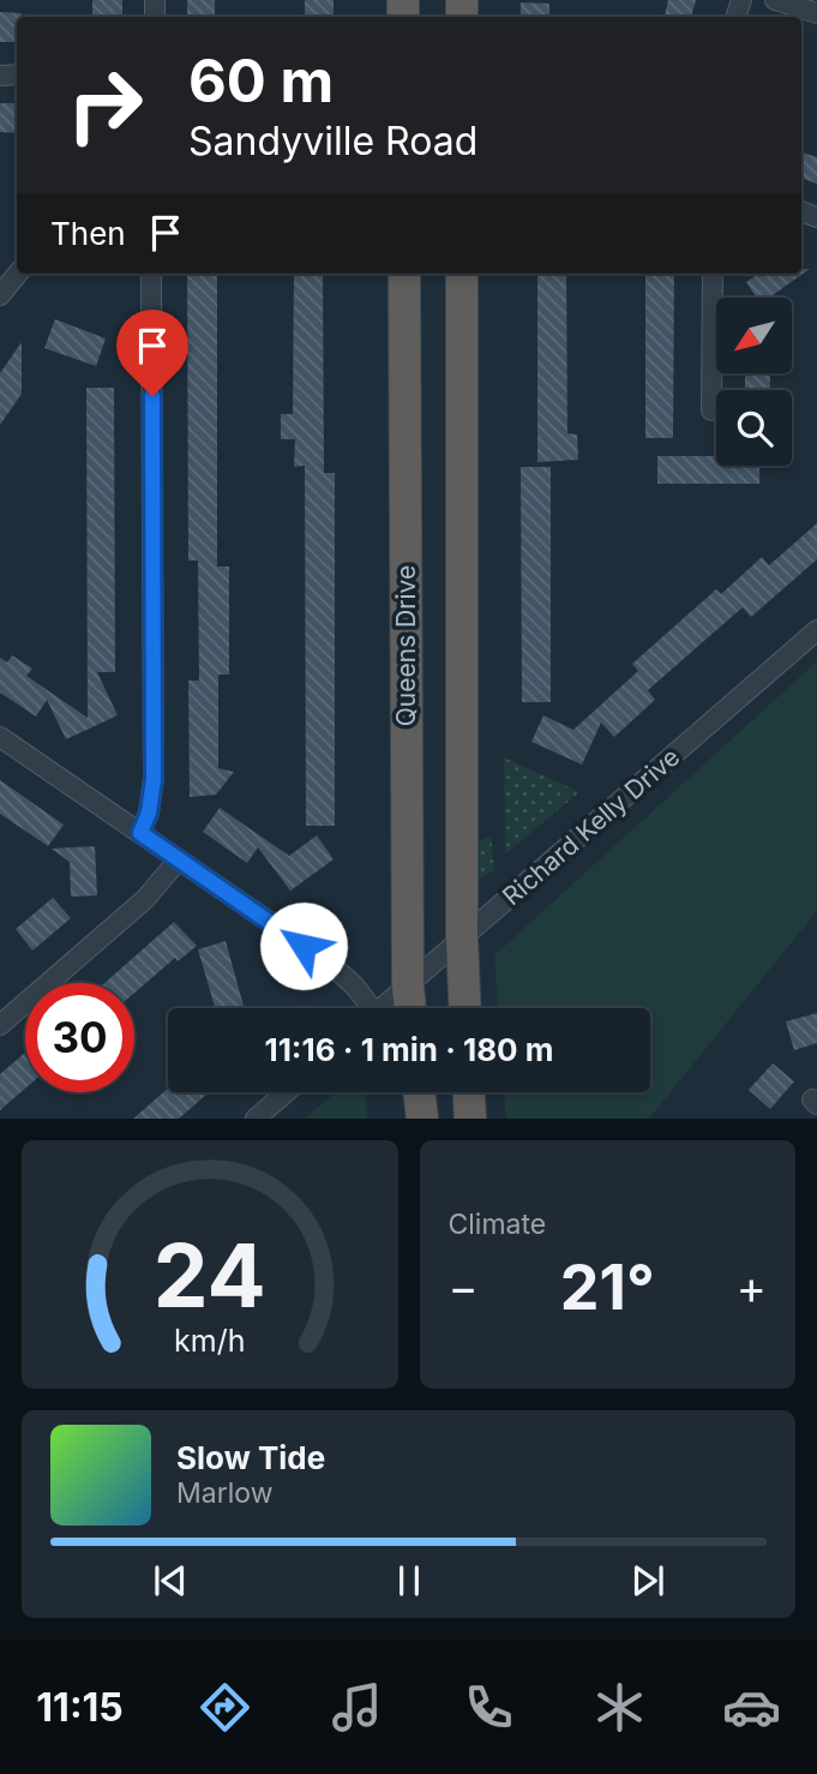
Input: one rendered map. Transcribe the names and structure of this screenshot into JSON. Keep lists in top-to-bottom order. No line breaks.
{"streets":{"highway":["Queens Drive"],"street":["Richard Kelly Drive"]},"crossings":[["Queens Drive","Richard Kelly Drive"]],"north":"bottom left","page":{"turn":["60 m","Sandyville Road"],"then":"Then","limit":"30","trip":"11:16 · 1 min · 180 m","tile":"Climate","heat":["−","21°","+"],"song":["Slow Tide","Marlow"],"tabs":"11:15","gauge":["24","km/h"]}}
